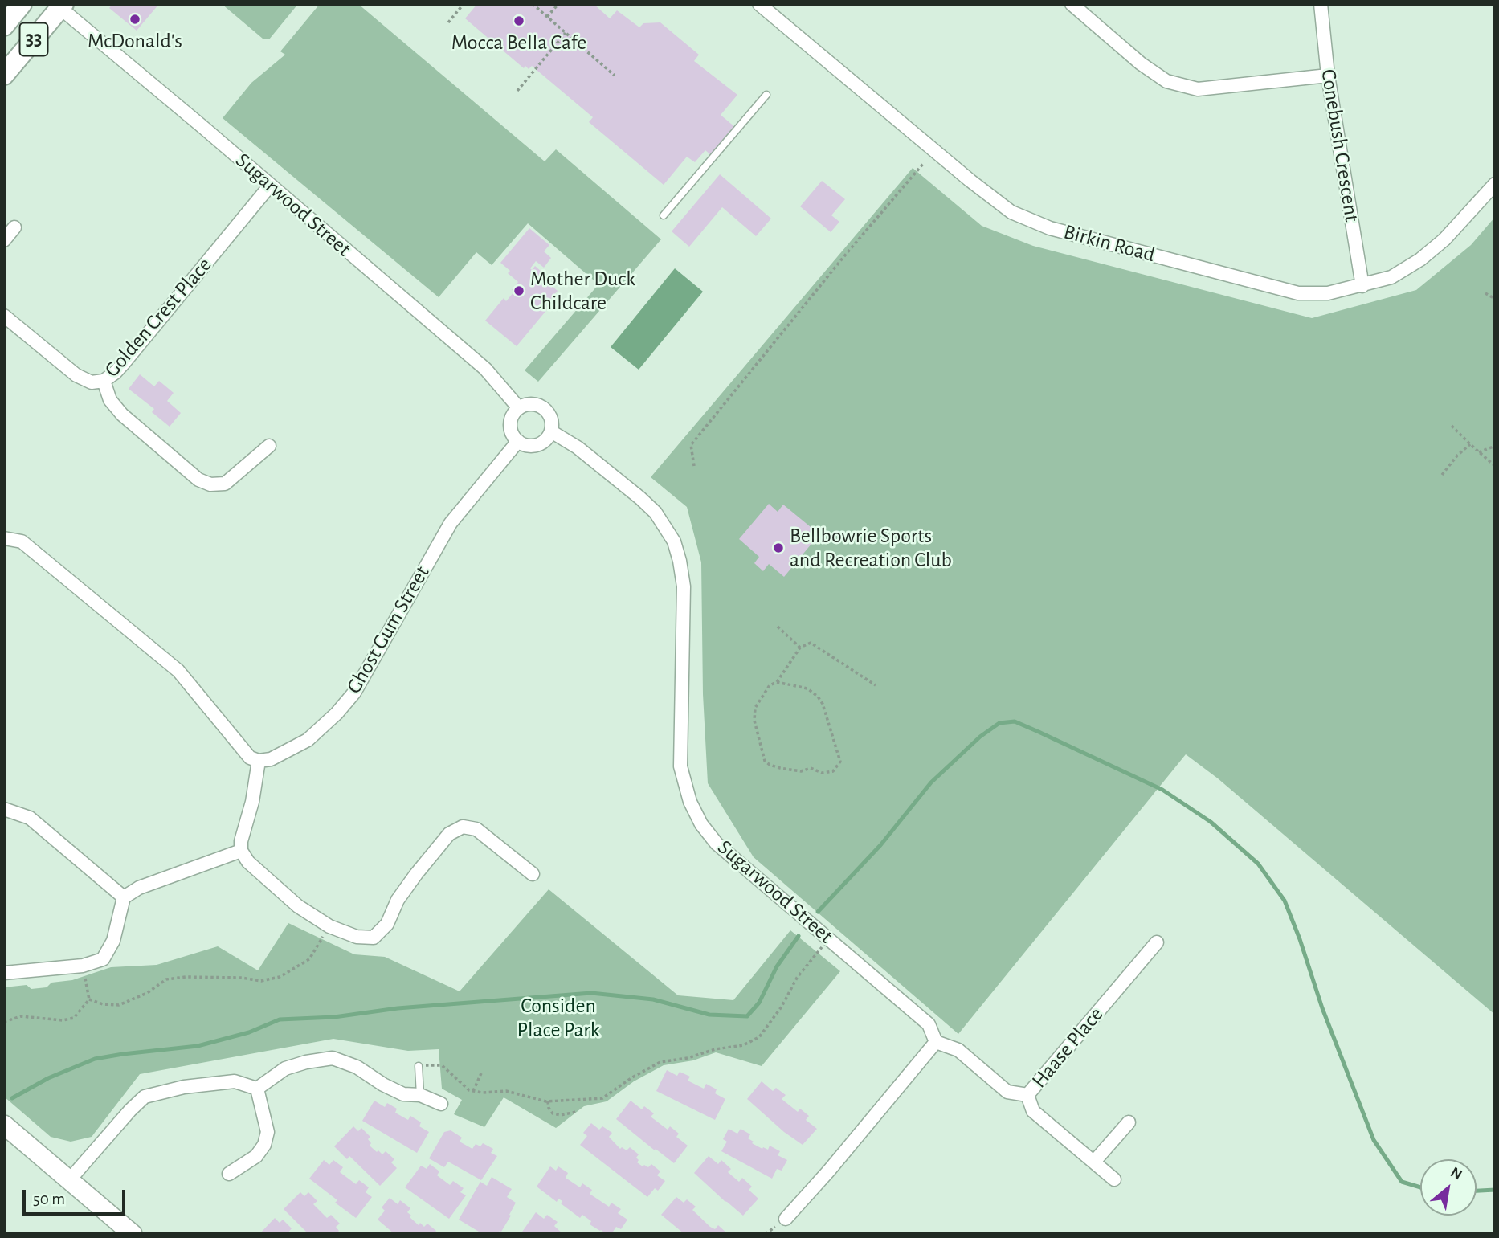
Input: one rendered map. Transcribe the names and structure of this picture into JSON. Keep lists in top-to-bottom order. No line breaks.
{"streets":{"main road":["33"],"street":["Conebush Crescent","Sugarwood Street","Birkin Road","Golden Crest Place","Ghost Gum Street","Haase Place"]},"crossings":[["33","Sugarwood Street"],["Conebush Crescent","Birkin Road"],["Sugarwood Street","Golden Crest Place"],["Sugarwood Street","Ghost Gum Street"],["Sugarwood Street","Haase Place"]],"parks":["Considen Place Park"],"places":["McDonald's","Mocca Bella Cafe","Mother Duck Childcare","Bellbowrie Sports and Recreation Club"],"scale_bar":"50 m","north":"top right"}
